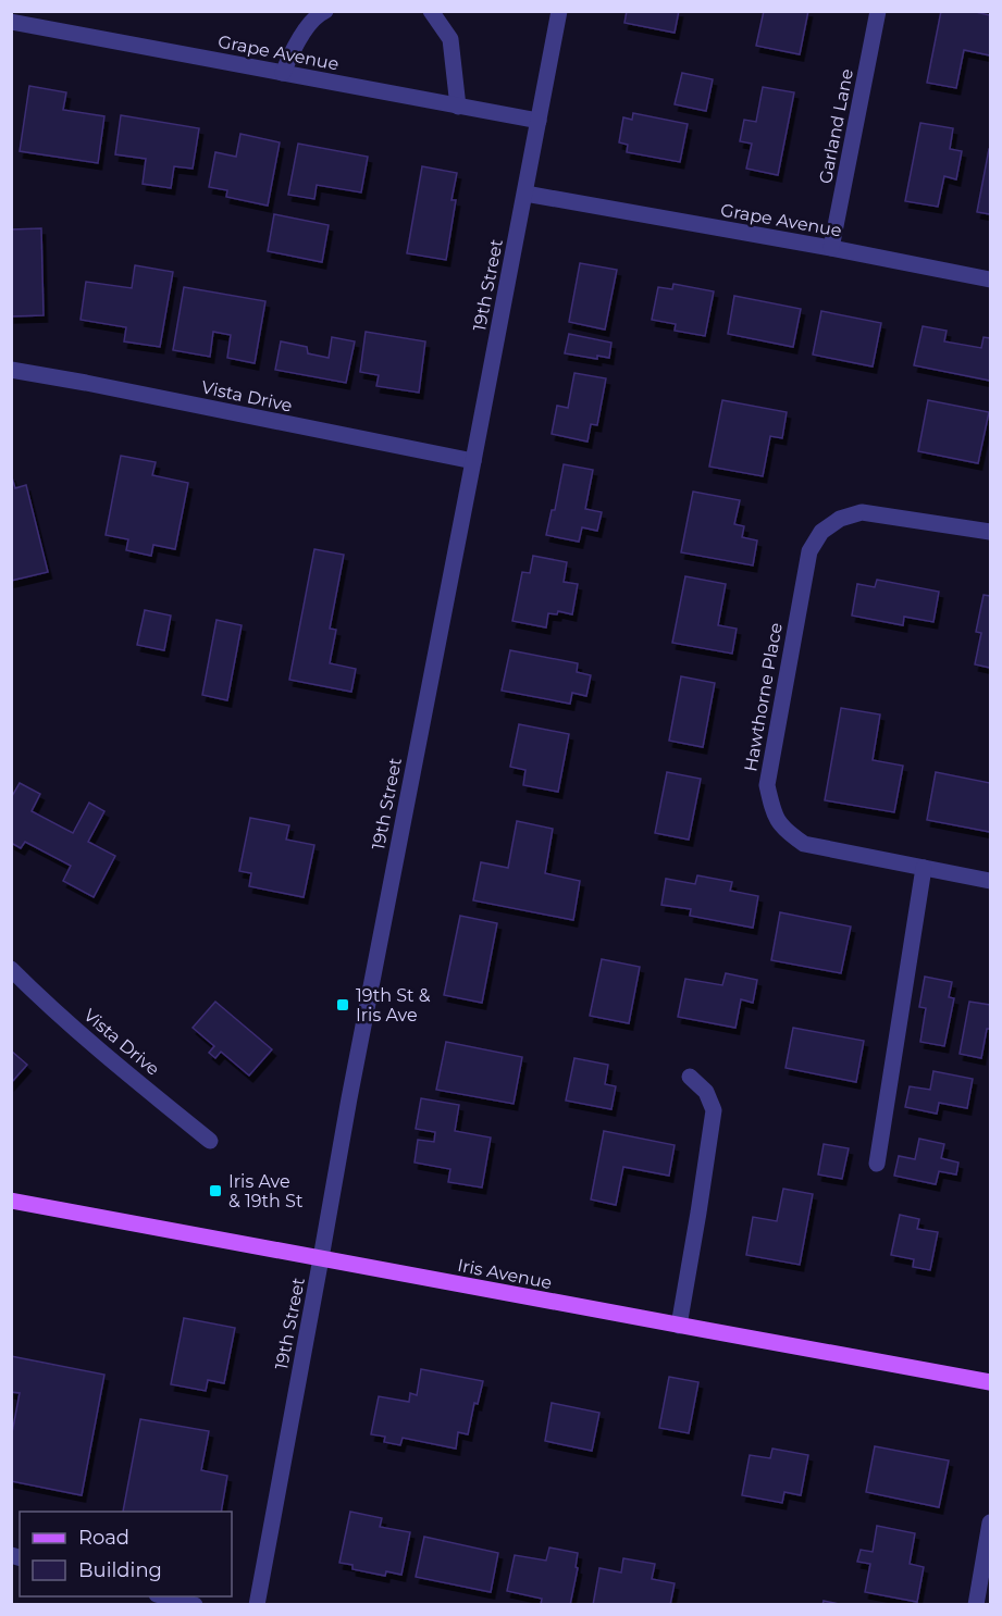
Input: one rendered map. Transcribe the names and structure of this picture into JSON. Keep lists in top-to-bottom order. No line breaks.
{"streets":{"main road":["Iris Avenue"],"street":["Grape Avenue","Garland Lane","19th Street","Vista Drive","Hawthorne Place"]},"crossings":[["Grape Avenue","Garland Lane"],["Grape Avenue","19th Street"],["19th Street","Vista Drive"],["19th Street","Iris Avenue"]],"places":{"transit":["19th St & Iris Ave","Iris Ave & 19th St"]},"legend":["Road","Building"]}
